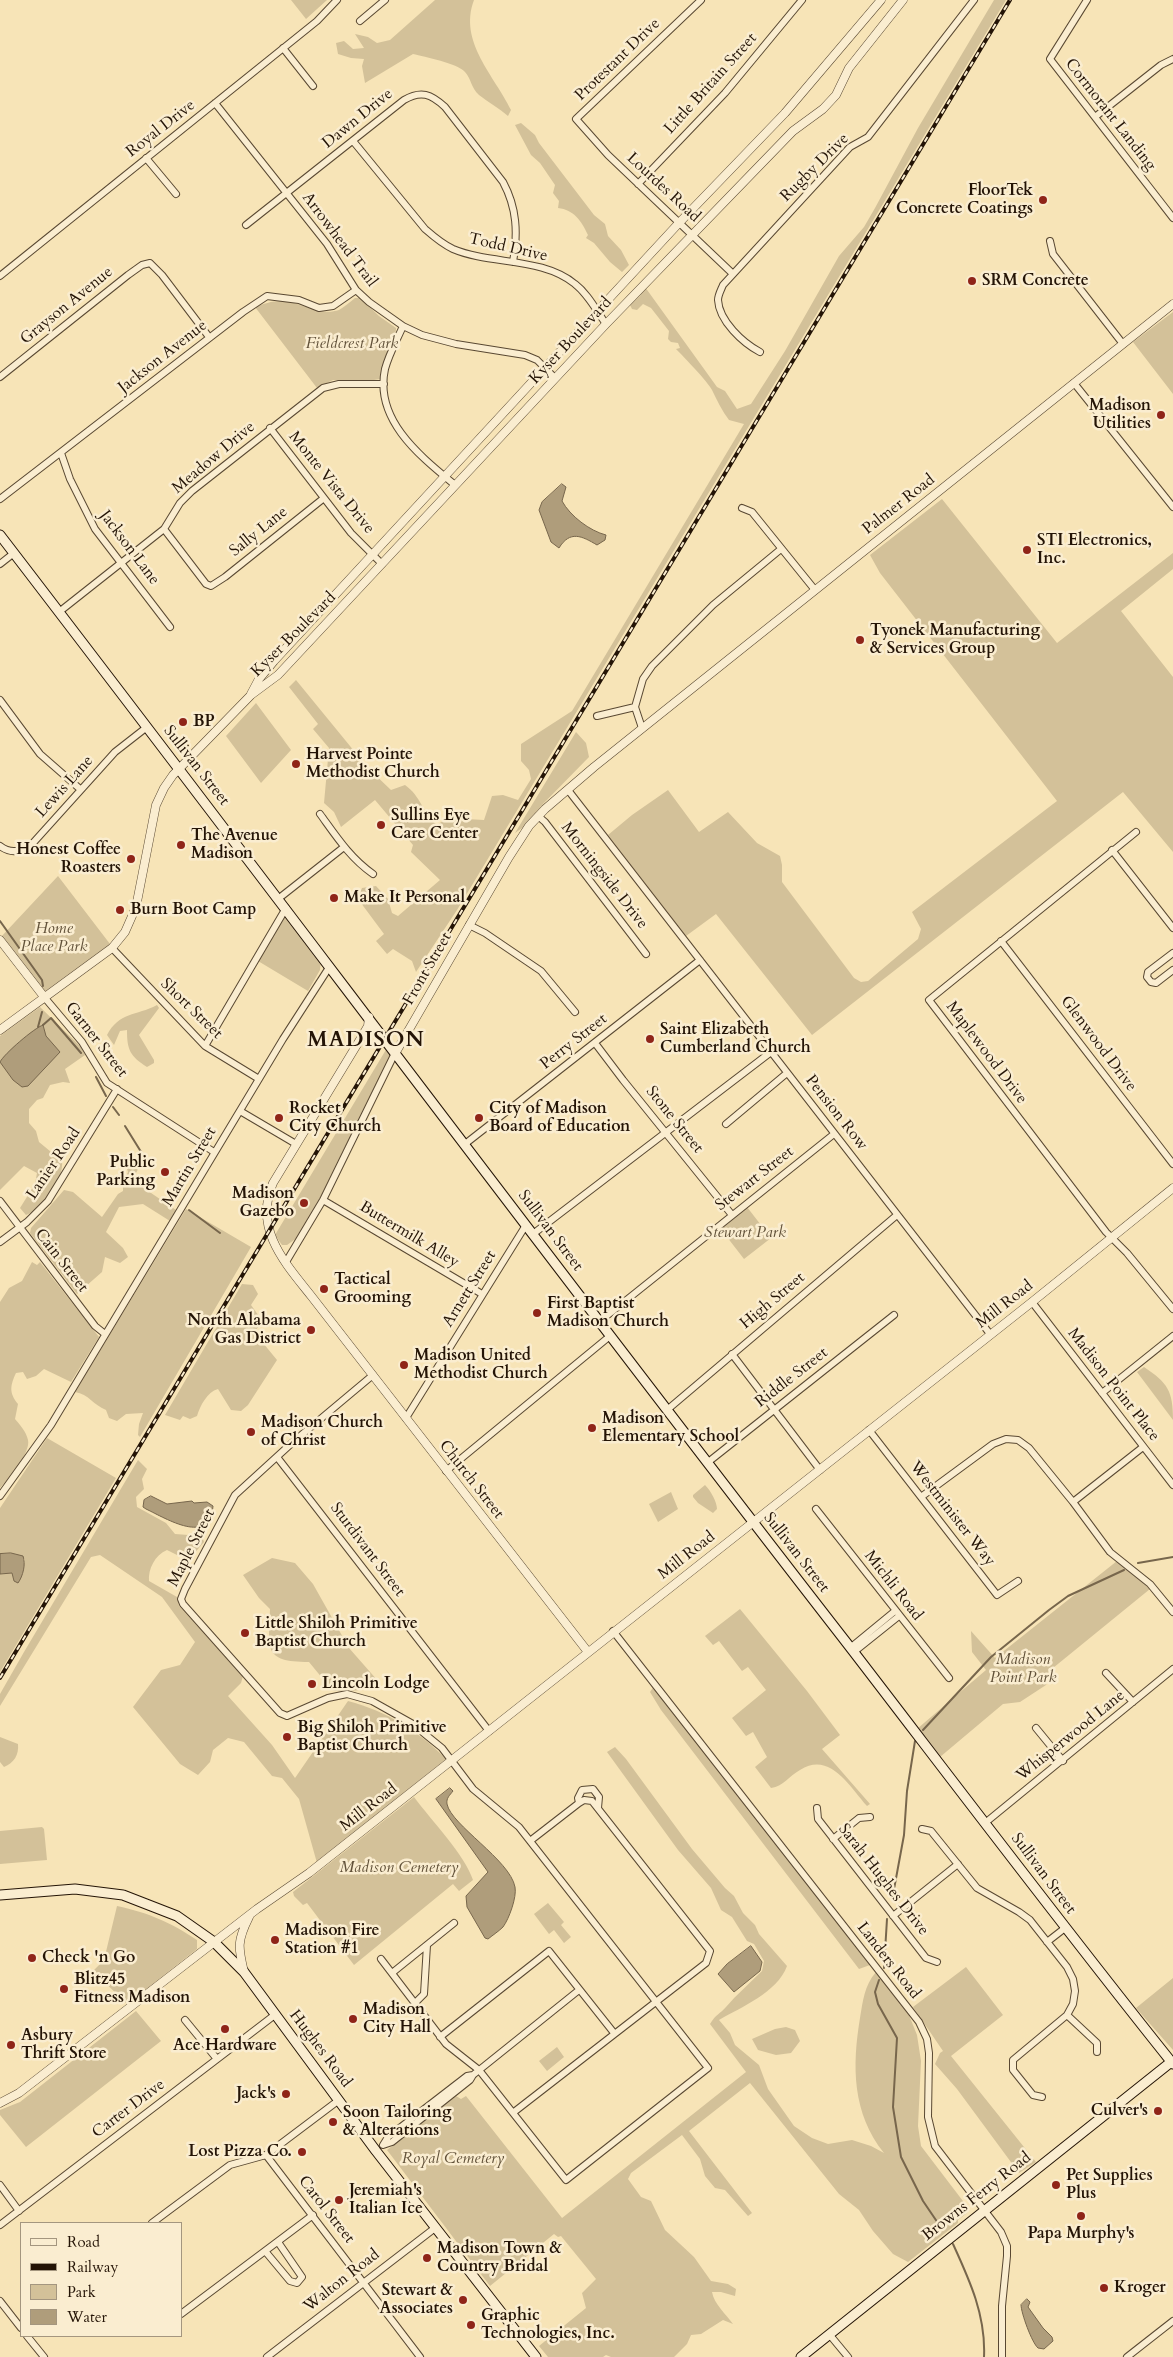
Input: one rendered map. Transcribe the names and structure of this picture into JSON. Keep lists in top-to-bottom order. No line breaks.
{"streets":{"main road":["Sullivan Street","Hughes Road","Browns Ferry Road"],"street":["Protestant Drive","Little Britain Street","Cormorant Landing","Dawn Drive","Royal Drive","Rugby Drive","Lourdes Road","Arrowhead Trail","Todd Drive","Grayson Avenue","Kyser Boulevard","Jackson Avenue","Meadow Drive","Monte Vista Drive","Palmer Road","Sally Lane","Jackson Lane","Lewis Lane","Morningside Drive","Front Street","Short Street","Garner Street","Perry Street","Glenwood Drive","Maplewood Drive","Pension Row","Stone Street","Lanier Road","Martin Street","Stewart Street","Buttermilk Alley","Cain Street","Arnett Street","High Street","Mill Road","Riddle Street","Madison Point Place","Church Street","Westminister Way","Maple Street","Sturdivant Street","Michli Road","Whisperwood Lane","Sarah Hughes Drive","Landers Road","Carter Drive","Carol Street","Walton Road"]},"crossings":[["Protestant Drive","Lourdes Road"],["Little Britain Street","Lourdes Road"],["Dawn Drive","Arrowhead Trail"],["Dawn Drive","Todd Drive"],["Royal Drive","Arrowhead Trail"],["Rugby Drive","Lourdes Road"],["Lourdes Road","Kyser Boulevard"],["Arrowhead Trail","Kyser Boulevard"],["Arrowhead Trail","Jackson Avenue"],["Todd Drive","Kyser Boulevard"],["Grayson Avenue","Jackson Avenue"],["Kyser Boulevard","Monte Vista Drive"],["Kyser Boulevard","Sullivan Street"],["Kyser Boulevard","Short Street"],["Kyser Boulevard","Garner Street"],["Jackson Avenue","Jackson Lane"],["Meadow Drive","Monte Vista Drive"],["Meadow Drive","Sally Lane"],["Meadow Drive","Jackson Lane"],["Meadow Drive","Sullivan Street"],["Monte Vista Drive","Sally Lane"],["Palmer Road","Front Street"],["Sullivan Street","Lewis Lane"],["Sullivan Street","Front Street"],["Sullivan Street","Perry Street"],["Sullivan Street","Martin Street"],["Sullivan Street","Stewart Street"],["Sullivan Street","Arnett Street"],["Sullivan Street","High Street"],["Sullivan Street","Mill Road"],["Sullivan Street","Riddle Street"],["Sullivan Street","Church Street"],["Sullivan Street","Whisperwood Lane"],["Sullivan Street","Browns Ferry Road"],["Morningside Drive","Front Street"],["Front Street","Pension Row"],["Front Street","Buttermilk Alley"],["Front Street","Church Street"],["Short Street","Martin Street"],["Garner Street","Lanier Road"],["Garner Street","Martin Street"],["Perry Street","Pension Row"],["Perry Street","Stone Street"],["Glenwood Drive","Maplewood Drive"],["Maplewood Drive","Mill Road"],["Pension Row","Stewart Street"],["Pension Row","High Street"],["Pension Row","Mill Road"],["Stone Street","Stewart Street"],["Lanier Road","Cain Street"],["Martin Street","Cain Street"],["Buttermilk Alley","Arnett Street"],["Arnett Street","Church Street"],["Mill Road","Madison Point Place"],["Mill Road","Church Street"],["Mill Road","Westminister Way"],["Mill Road","Maple Street"],["Mill Road","Sturdivant Street"],["Mill Road","Landers Road"],["Mill Road","Hughes Road"],["Church Street","Maple Street"],["Maple Street","Sturdivant Street"],["Landers Road","Browns Ferry Road"],["Hughes Road","Carter Drive"],["Hughes Road","Walton Road"],["Carol Street","Walton Road"]],"districts":["MADISON"],"parks":["Fieldcrest Park","Home Place Park","Stewart Park","Madison Point Park","Madison Cemetery","Royal Cemetery"],"places":["FloorTek Concrete Coatings","SRM Concrete","Madison Utilities","STI Electronics, Inc.","Tyonek Manufacturing & Services Group","BP","Harvest Pointe Methodist Church","Sullins Eye Care Center","The Avenue Madison","Honest Coffee Roasters","Make It Personal","Burn Boot Camp","Saint Elizabeth Cumberland Church","Rocket City Church","City of Madison Board of Education","Public Parking","Madison Gazebo","Tactical Grooming","First Baptist Madison Church","North Alabama Gas District","Madison United Methodist Church","Madison Elementary School","Madison Church of Christ","Little Shiloh Primitive Baptist Church","Lincoln Lodge","Big Shiloh Primitive Baptist Church","Madison Fire Station #1","Check 'n Go","Blitz45 Fitness Madison","Madison City Hall","Ace Hardware","Asbury Thrift Store","Jack's","Culver's","Soon Tailoring & Alterations","Lost Pizza Co.","Pet Supplies Plus","Jeremiah's Italian Ice","Papa Murphy's","Madison Town & Country Bridal","Kroger","Stewart & Associates","Graphic Technologies, Inc."],"legend":["Road","Railway","Park","Water"]}
